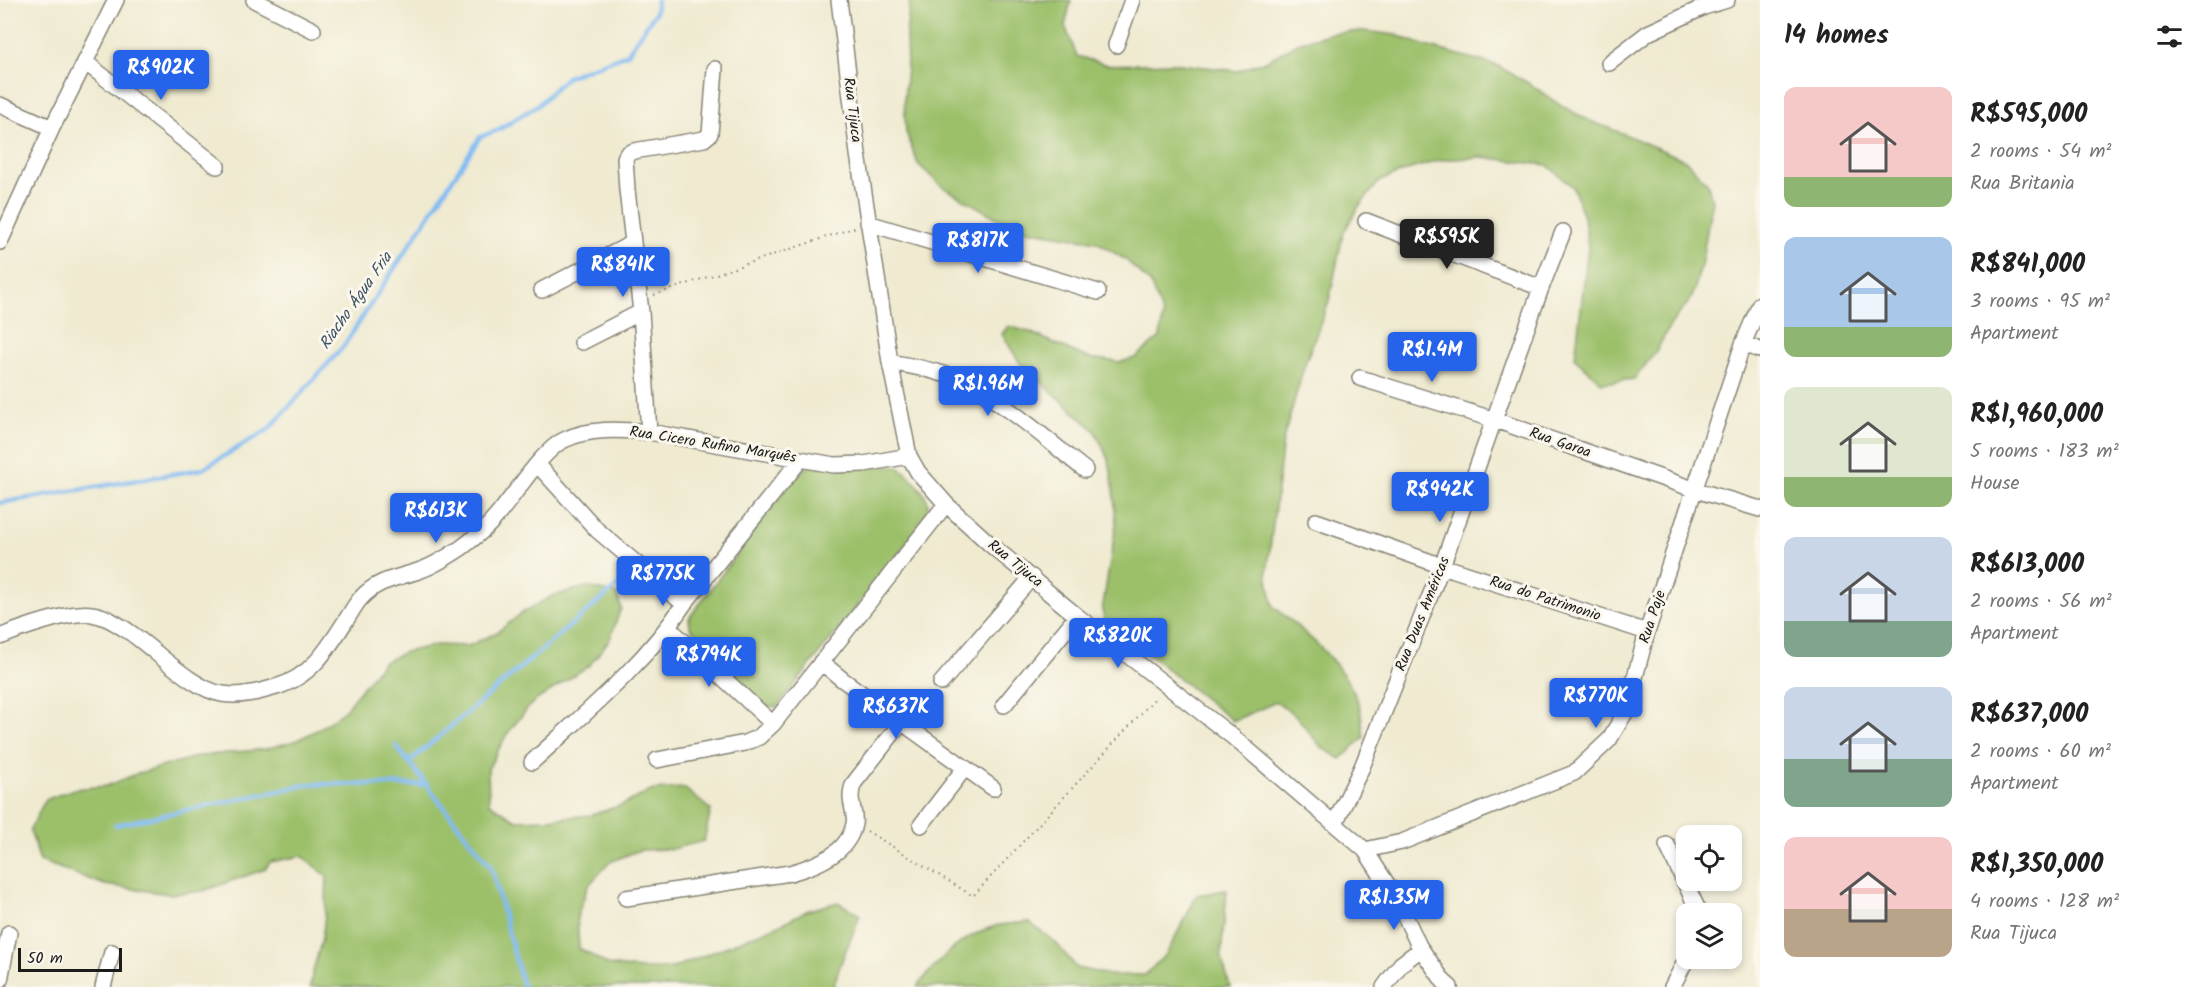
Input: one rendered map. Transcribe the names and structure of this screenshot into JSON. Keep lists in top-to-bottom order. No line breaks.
{"streets":{"street":["Rua Tijuca","Rua Garoa","Rua Cicero Rufino Marquês","Rua do Patrimonio","Rua Duas Américas","Rua Paje"]},"crossings":[["Rua Tijuca","Rua Cicero Rufino Marquês"],["Rua Tijuca","Rua Duas Américas"],["Rua Tijuca","Rua Paje"],["Rua Garoa","Rua Duas Américas"],["Rua Garoa","Rua Paje"],["Rua do Patrimonio","Rua Duas Américas"],["Rua do Patrimonio","Rua Paje"]],"water":["Riacho Água Fria"],"scale_bar":"50 m","page":{"heading":"14 homes","price":["R$902K","R$595K","R$817K","R$841K","R$1.4M","R$1.96M","R$942K","R$613K","R$775K","R$820K","R$794K","R$770K","R$637K","R$1.35M"],"list":[{"name":"R$595,000","note":"2 rooms · 54 m² · Rua Britania"},{"name":"R$841,000","note":"3 rooms · 95 m² · Apartment"},{"name":"R$1,960,000","note":"5 rooms · 183 m² · House"},{"name":"R$613,000","note":"2 rooms · 56 m² · Apartment"},{"name":"R$637,000","note":"2 rooms · 60 m² · Apartment"},{"name":"R$1,350,000","note":"4 rooms · 128 m² · Rua Tijuca"}],"scale":"50 m"}}
